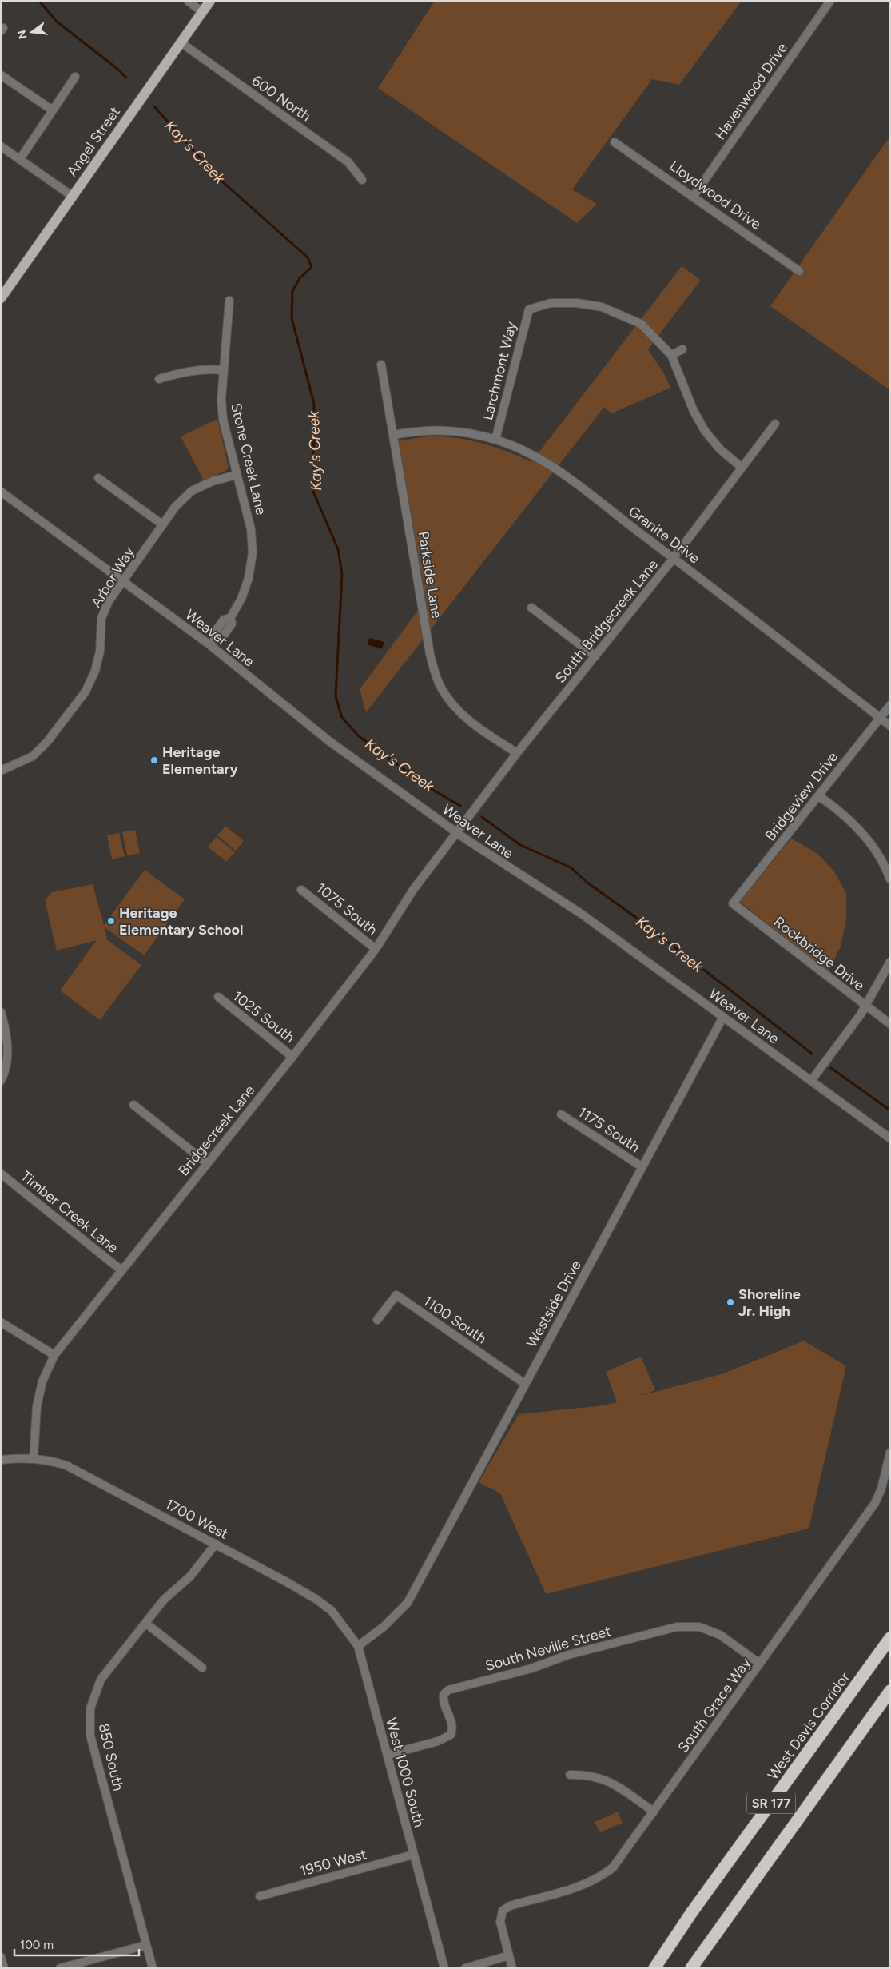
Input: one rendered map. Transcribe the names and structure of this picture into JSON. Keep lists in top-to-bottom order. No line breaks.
{"streets":{"highway":["West Davis Corridor","SR 177"],"main road":["Angel Street"],"street":["Havenwood Drive","600 North","Lloydwood Drive","Larchmont Way","Stone Creek Lane","Granite Drive","Parkside Lane","Arbor Way","South Bridgecreek Lane","Weaver Lane","Bridgeview Drive","1075 South","Rockbridge Drive","1025 South","1175 South","Bridgecreek Lane","Timber Creek Lane","Westside Drive","1100 South","1700 West","South Neville Street","South Grace Way","850 South","West 1000 South","1950 West"]},"crossings":[["Havenwood Drive","Lloydwood Drive"],["600 North","Angel Street"],["Larchmont Way","Granite Drive"],["Stone Creek Lane","Arbor Way"],["Stone Creek Lane","Weaver Lane"],["Granite Drive","Parkside Lane"],["Granite Drive","South Bridgecreek Lane"],["Granite Drive","Bridgeview Drive"],["Parkside Lane","South Bridgecreek Lane"],["Arbor Way","Weaver Lane"],["South Bridgecreek Lane","Weaver Lane"],["South Bridgecreek Lane","Bridgecreek Lane"],["Weaver Lane","Bridgecreek Lane"],["Weaver Lane","Westside Drive"],["Bridgeview Drive","Rockbridge Drive"],["1075 South","Bridgecreek Lane"],["1025 South","Bridgecreek Lane"],["1175 South","Westside Drive"],["Bridgecreek Lane","Timber Creek Lane"],["Bridgecreek Lane","1700 West"],["Westside Drive","1100 South"],["Westside Drive","1700 West"],["Westside Drive","West 1000 South"],["1700 West","850 South"],["1700 West","West 1000 South"],["South Neville Street","South Grace Way"],["South Neville Street","West 1000 South"],["West 1000 South","1950 West"]],"water":["Kay's Creek"],"places":["Heritage Elementary","Heritage Elementary School","Shoreline Jr. High"],"scale_bar":"100 m","north":"left"}
